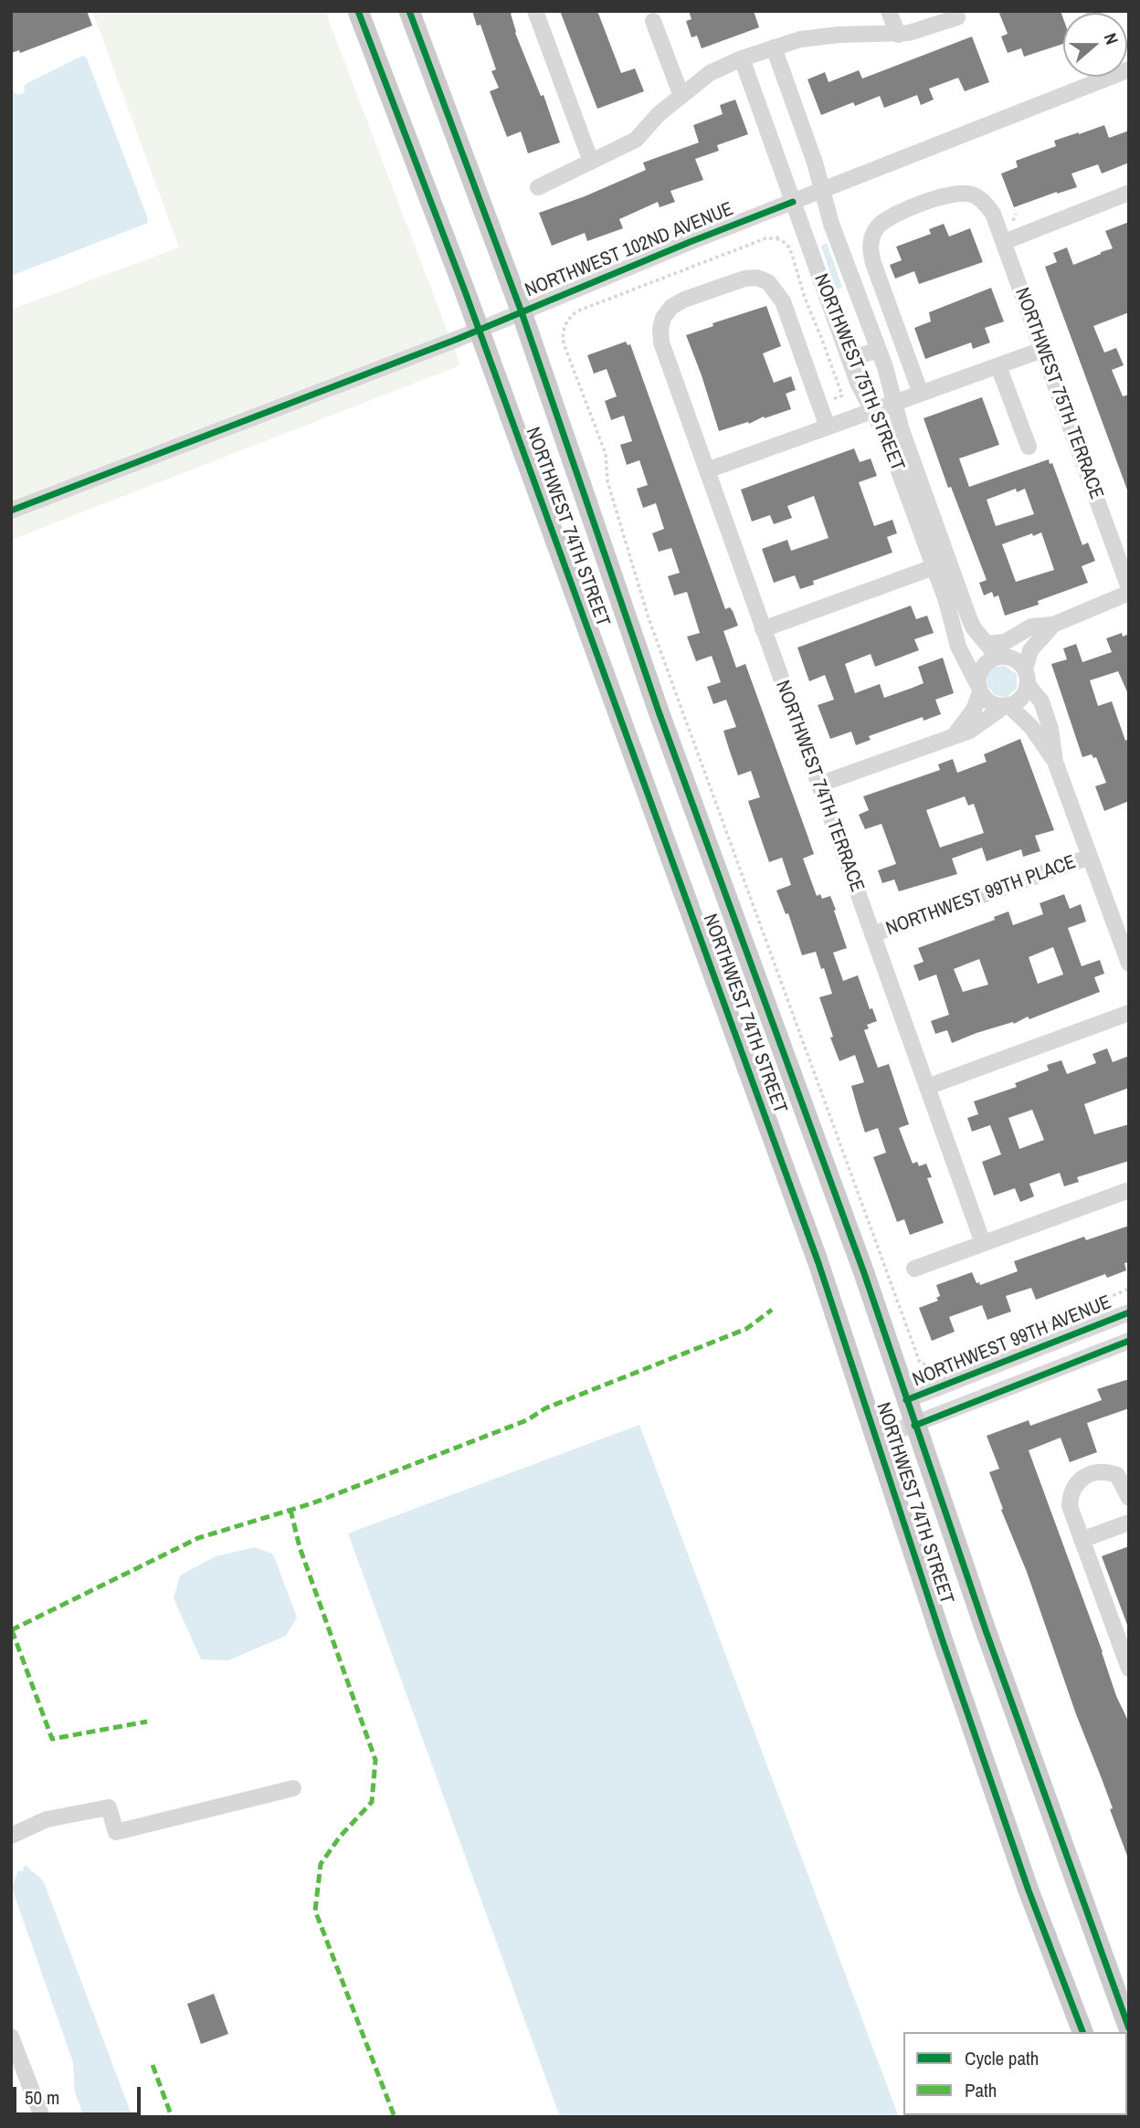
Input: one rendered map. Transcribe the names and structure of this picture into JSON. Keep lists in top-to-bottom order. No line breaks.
{"streets":{"main road":["NORTHWEST 74TH STREET"],"street":["NORTHWEST 102ND AVENUE","NORTHWEST 75TH STREET","NORTHWEST 75TH TERRACE","NORTHWEST 74TH TERRACE","NORTHWEST 99TH PLACE","NORTHWEST 99TH AVENUE"]},"crossings":[["NORTHWEST 102ND AVENUE","NORTHWEST 75TH STREET"],["NORTHWEST 102ND AVENUE","NORTHWEST 74TH STREET"],["NORTHWEST 74TH STREET","NORTHWEST 99TH AVENUE"],["NORTHWEST 74TH TERRACE","NORTHWEST 99TH PLACE"]],"legend":["Cycle path","Path"],"scale_bar":"50 m","north":"right"}
